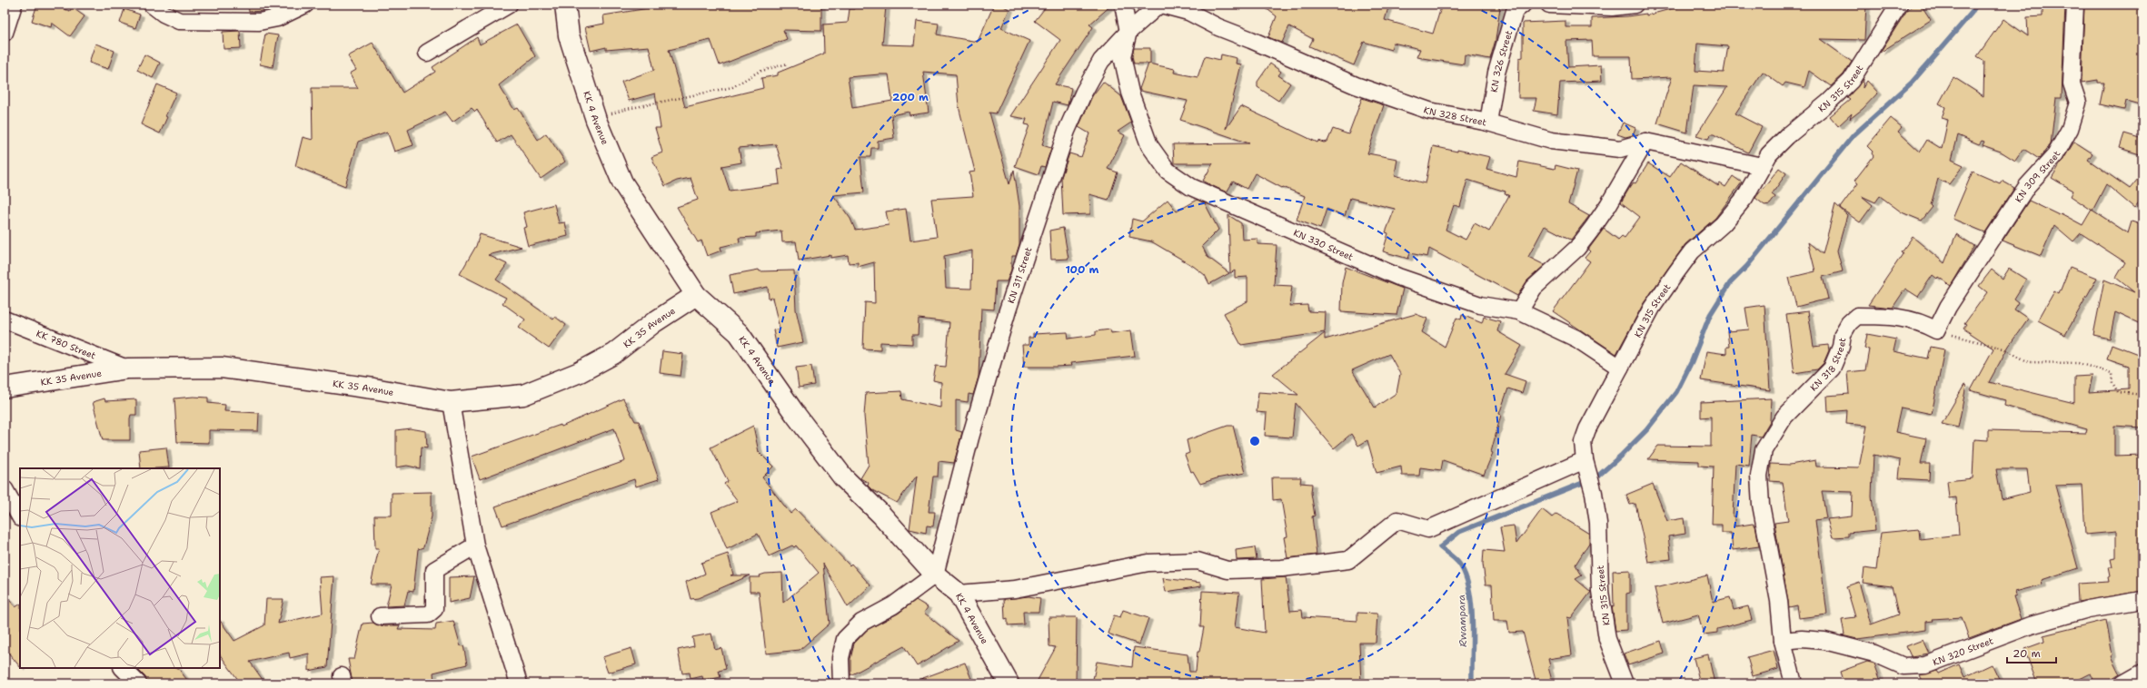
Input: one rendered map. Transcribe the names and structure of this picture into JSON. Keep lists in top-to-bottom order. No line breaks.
{"streets":{"main road":["KK 4 Avenue","KK 35 Avenue"],"street":["KN 326 Street","KN 315 Street","KN 328 Street","KN 309 Street","KN 330 Street","KN 311 Street","KK 780 Street","KN 318 Street","KN 320 Street"]},"crossings":[["KN 326 Street","KN 328 Street"],["KN 315 Street","KN 328 Street"],["KN 315 Street","KN 330 Street"],["KN 328 Street","KN 311 Street"],["KK 4 Avenue","KN 311 Street"],["KK 4 Avenue","KK 35 Avenue"],["KN 309 Street","KN 318 Street"],["KN 330 Street","KN 311 Street"],["KK 35 Avenue","KK 780 Street"],["KN 318 Street","KN 320 Street"]],"water":["Rwampara"],"scale_bar":"20 m","rings":["200 m","100 m"]}
